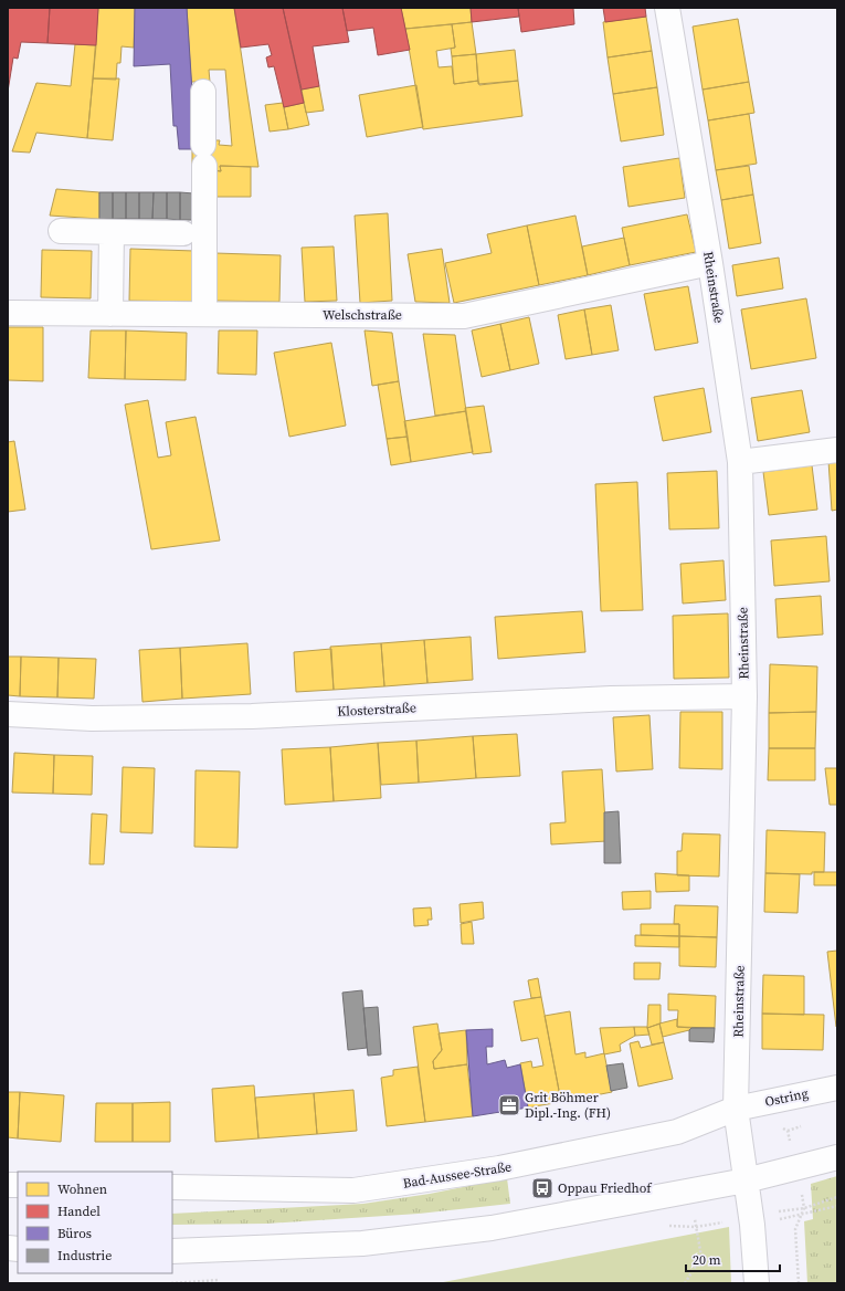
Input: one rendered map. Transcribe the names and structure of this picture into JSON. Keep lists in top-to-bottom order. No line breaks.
{"streets":{"street":["Rheinstraße","Welschstraße","Klosterstraße","Ostring","Bad-Aussee-Straße"]},"crossings":[["Rheinstraße","Welschstraße"],["Rheinstraße","Klosterstraße"],["Rheinstraße","Ostring"],["Rheinstraße","Bad-Aussee-Straße"],["Ostring","Bad-Aussee-Straße"]],"places":{"office":["Grit Böhmer Dipl.-Ing. (FH)"],"bus stop":["Oppau Friedhof"]},"legend":["Wohnen","Handel","Büros","Industrie"],"scale_bar":"20 m"}
